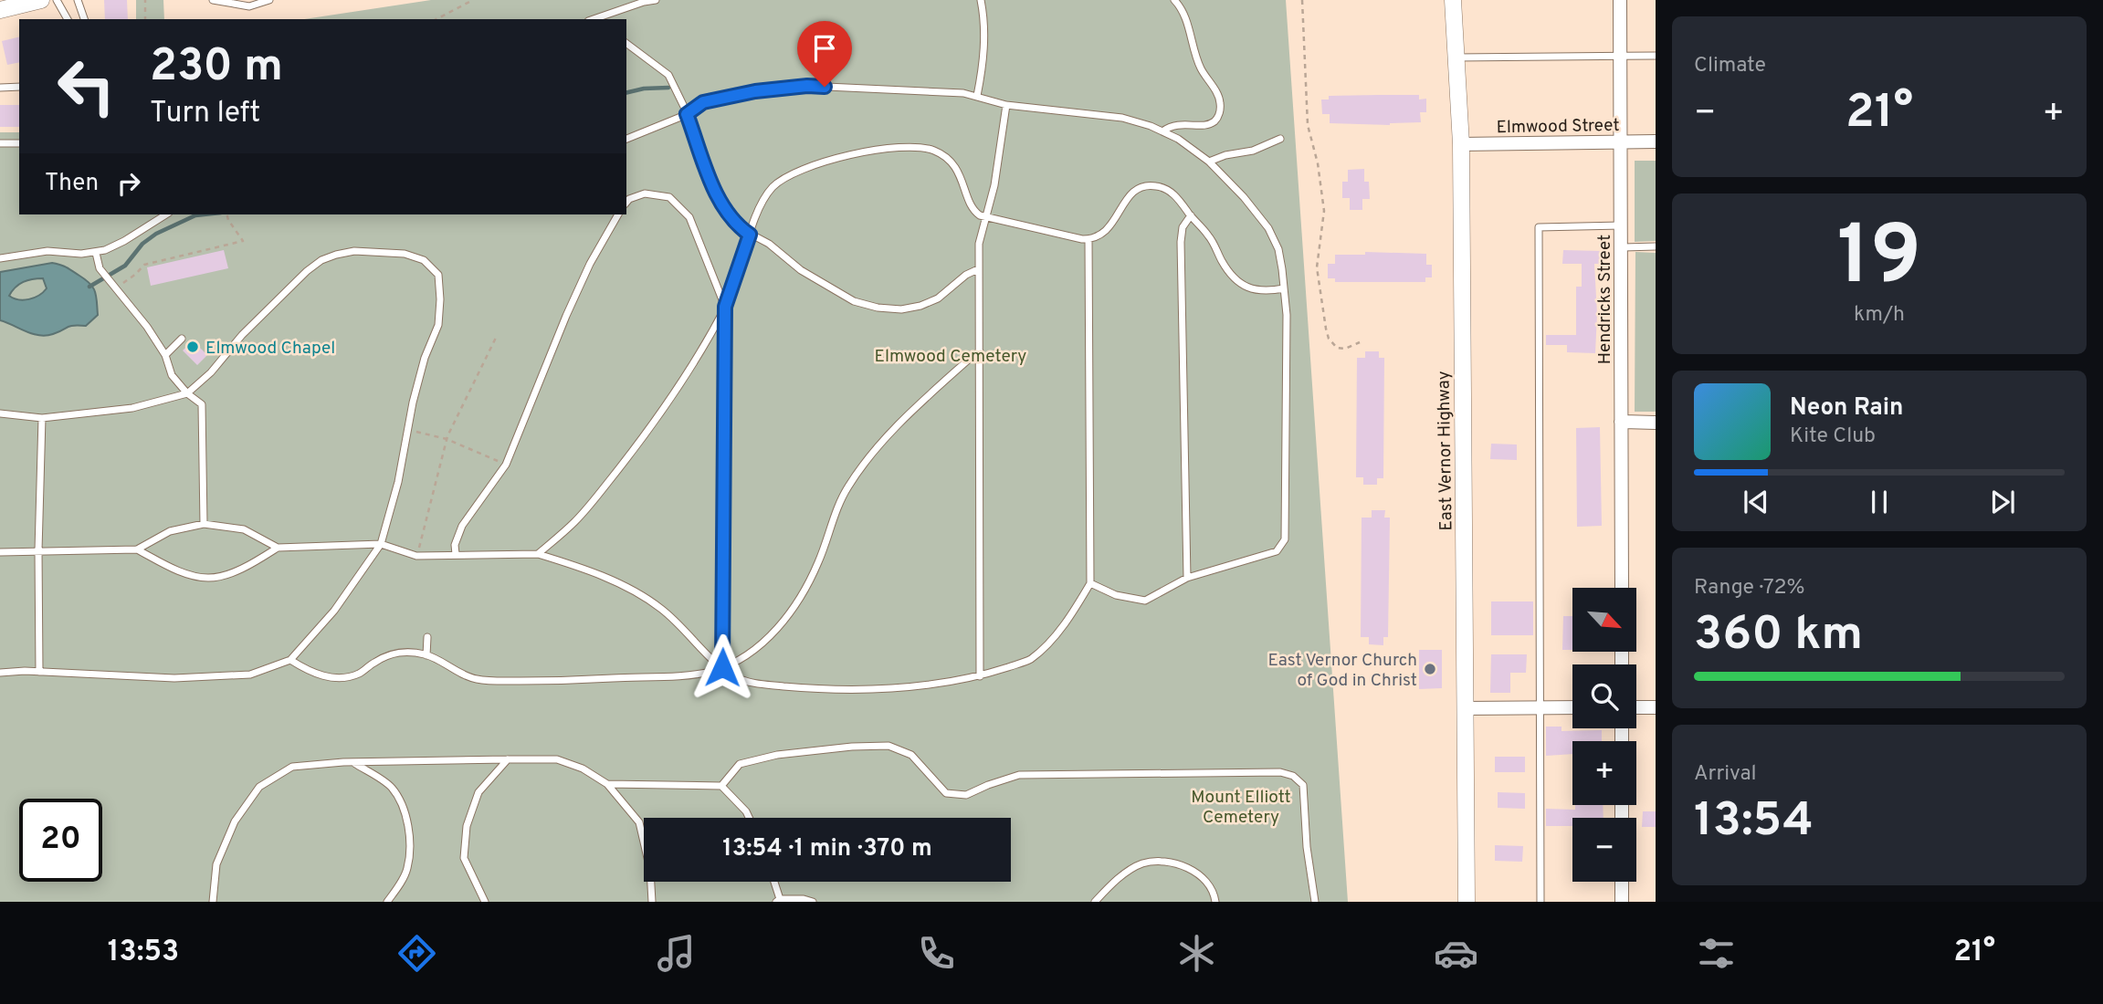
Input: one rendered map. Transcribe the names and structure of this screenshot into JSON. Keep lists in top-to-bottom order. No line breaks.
{"streets":{"street":["Elmwood Street","Hendricks Street","East Vernor Highway"]},"crossings":[["Elmwood Street","Hendricks Street"],["Elmwood Street","East Vernor Highway"]],"parks":["Elmwood Cemetery","Mount Elliott Cemetery"],"places":["Elmwood Chapel","East Vernor Church of God in Christ"],"north":"bottom right","page":{"tile":["Climate",["19","km/h"],["Range · 72%","360 km"],["Arrival","13:54"]],"turn":["230 m","Turn left"],"heat":["−","21°","+"],"then":"Then","song":["Neon Rain","Kite Club"],"map_buttons":["+","−"],"limit":"20","trip":"13:54 · 1 min · 370 m","tabs":["13:53","21°"]}}
